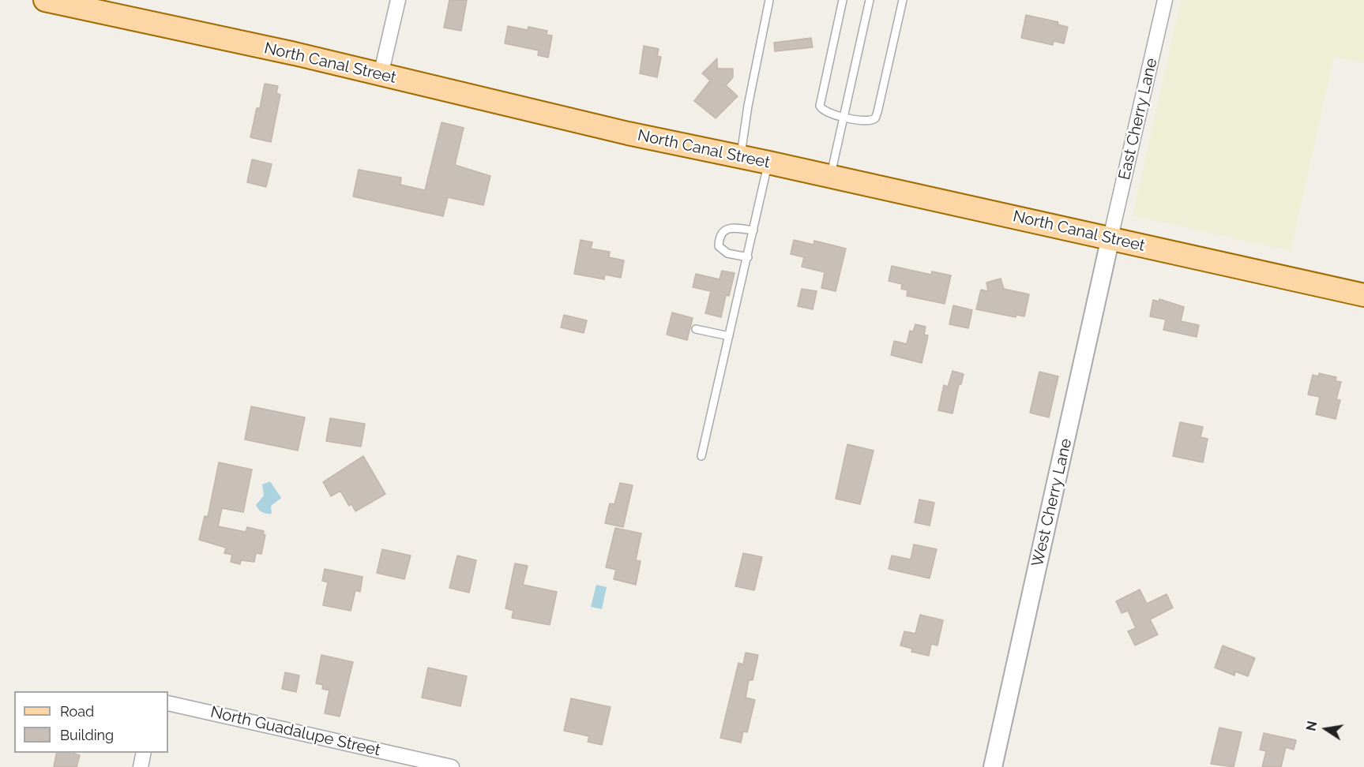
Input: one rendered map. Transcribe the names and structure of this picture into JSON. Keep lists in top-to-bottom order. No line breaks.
{"streets":{"main road":["North Canal Street"],"street":["East Cherry Lane","West Cherry Lane","North Guadalupe Street"]},"crossings":[["North Canal Street","East Cherry Lane"],["North Canal Street","West Cherry Lane"],["East Cherry Lane","West Cherry Lane"]],"legend":["Road","Building"],"north":"left"}
